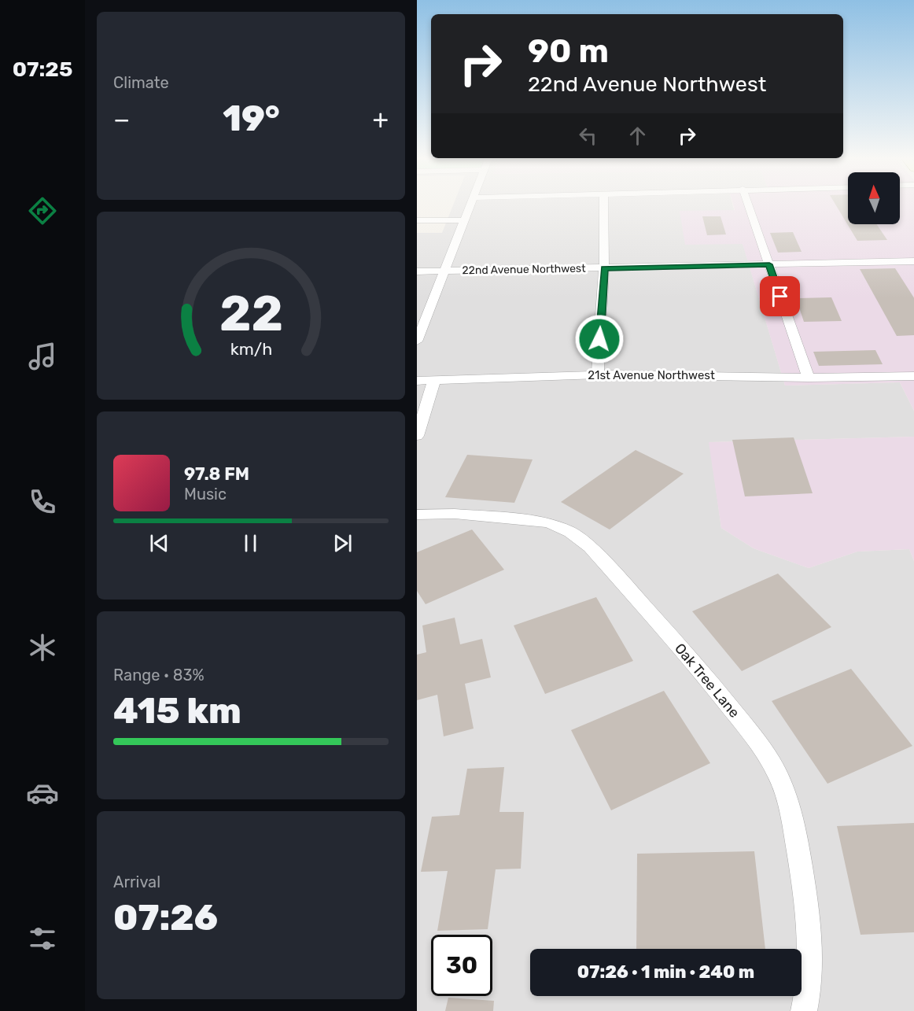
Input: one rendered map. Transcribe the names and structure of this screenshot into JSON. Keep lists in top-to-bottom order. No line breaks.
{"streets":{"street":["22nd Avenue Northwest","21st Avenue Northwest","Oak Tree Lane"]},"north":"top","page":{"tabs":"07:25","tile":["Climate",["Range · 83%","415 km"],["Arrival","07:26"]],"turn":["90 m","22nd Avenue Northwest"],"heat":["−","19°","+"],"song":["97.8 FM","Music"],"limit":"30","trip":"07:26 · 1 min · 240 m","gauge":["22","km/h"]}}
